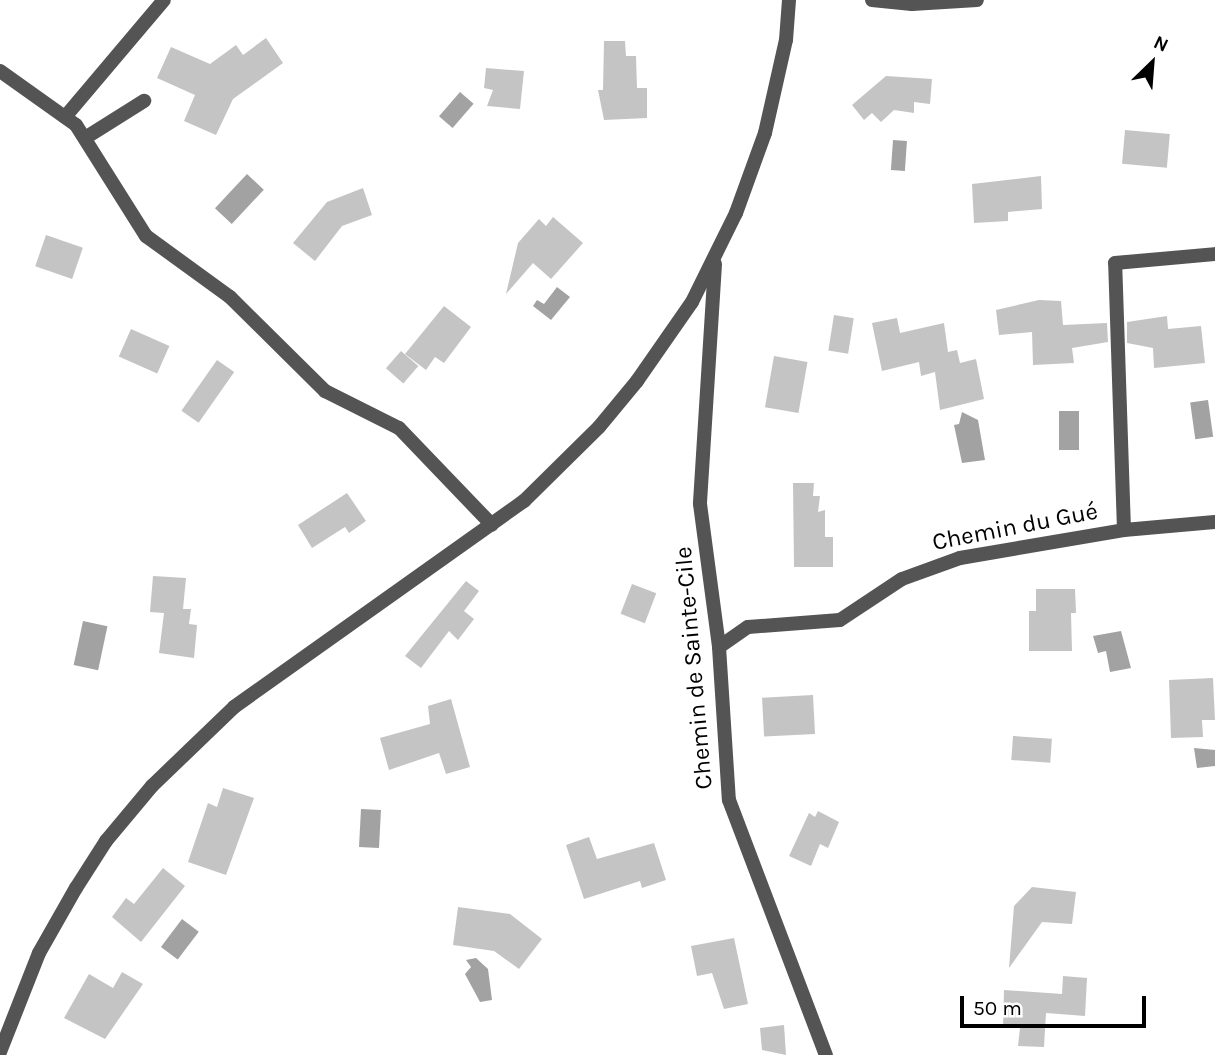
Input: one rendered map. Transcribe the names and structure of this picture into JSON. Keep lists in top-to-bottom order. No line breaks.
{"streets":{"street":["Chemin du Gué","Chemin de Sainte-Cile"]},"crossings":[["Chemin du Gué","Chemin de Sainte-Cile"]],"scale_bar":"50 m","north":"top right"}
